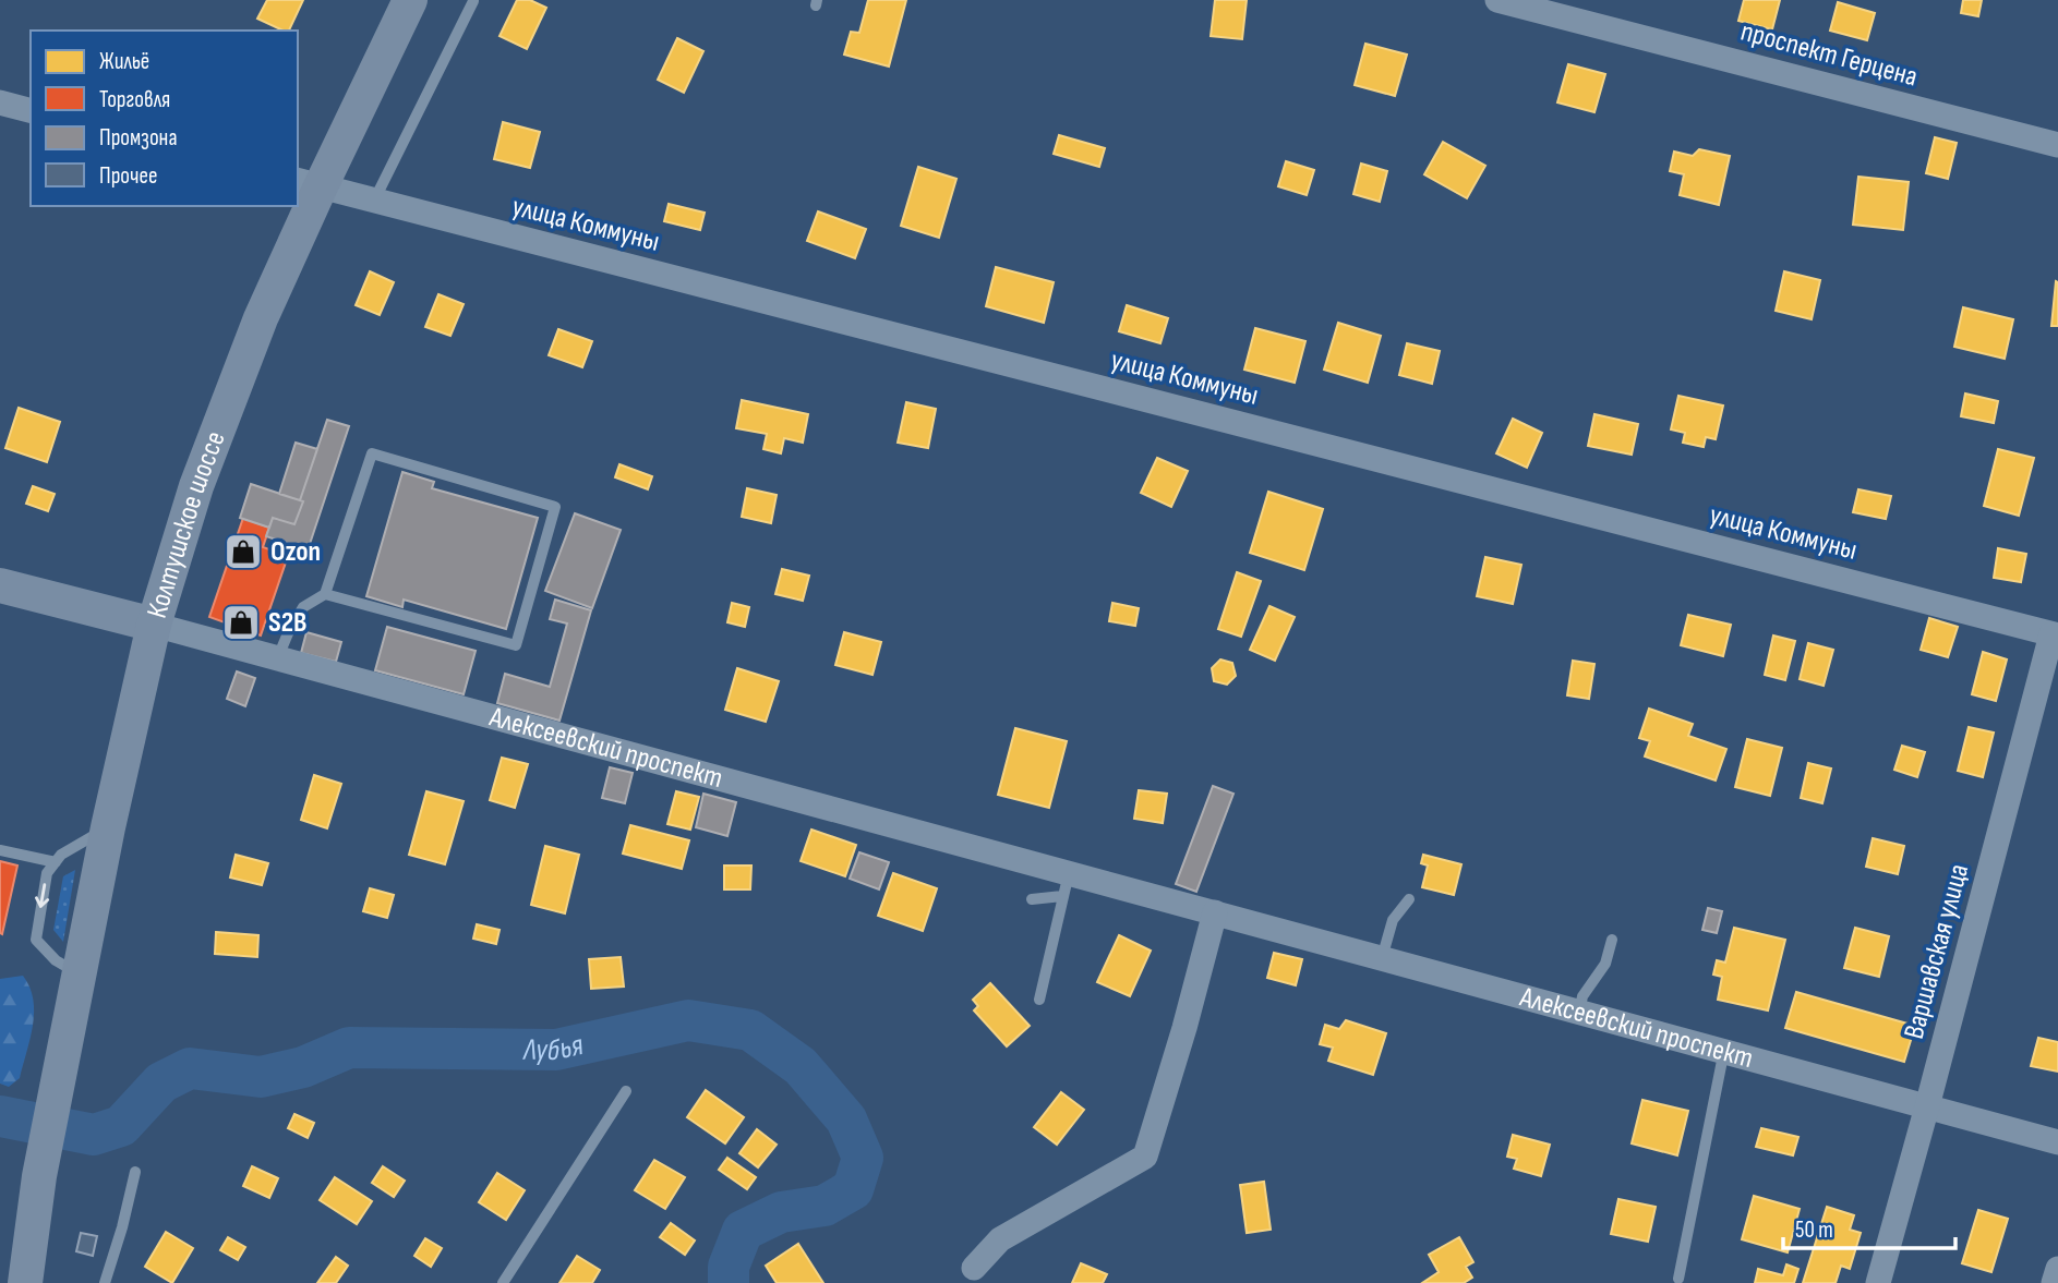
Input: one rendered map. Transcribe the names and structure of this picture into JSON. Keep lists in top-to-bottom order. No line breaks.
{"streets":{"main road":["Колтушское шоссе","Алексеевский проспект"],"street":["проспект Герцена","улица Коммуны","Варшавская улица"]},"crossings":[["улица Коммуны","Колтушское шоссе"],["улица Коммуны","Варшавская улица"],["Колтушское шоссе","Алексеевский проспект"],["Алексеевский проспект","Варшавская улица"]],"water":["Лубья"],"places":{"shop":["Ozon","S2B"]},"legend":["Жильё","Торговля","Промзона","Прочее"],"scale_bar":"50 m"}
